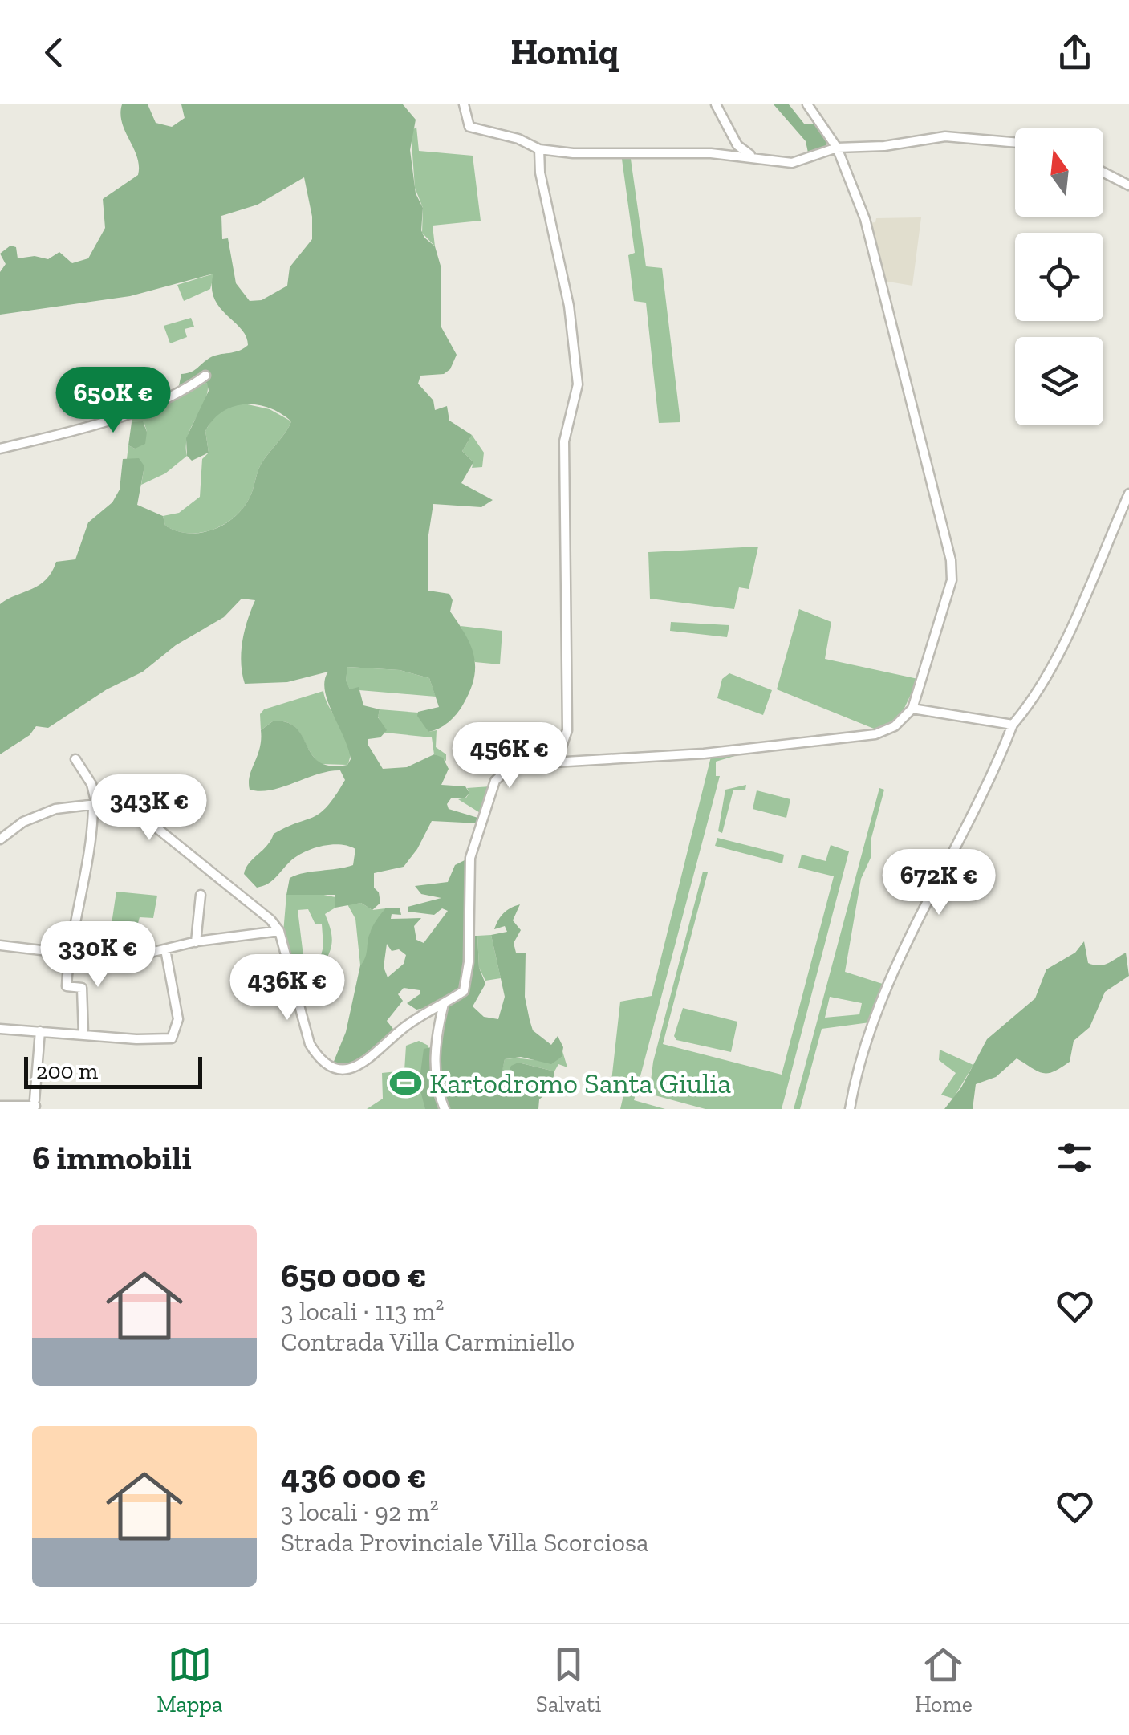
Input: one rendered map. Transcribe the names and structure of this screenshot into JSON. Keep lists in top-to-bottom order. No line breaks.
{"places":{"sports":["Kartodromo Santa Giulia"]},"scale_bar":"200 m","north":"top","page":{"header":"Homiq","price":["650K €","456K €","343K €","672K €","330K €","436K €"],"scale":"200 m","heading":"6 immobili","list":[{"name":"650 000 €","note":"3 locali · 113 m² · Contrada Villa Carminiello"},{"name":"436 000 €","note":"3 locali · 92 m² · Strada Provinciale Villa Scorciosa"}],"tabs":["Mappa","Salvati","Home"]}}
